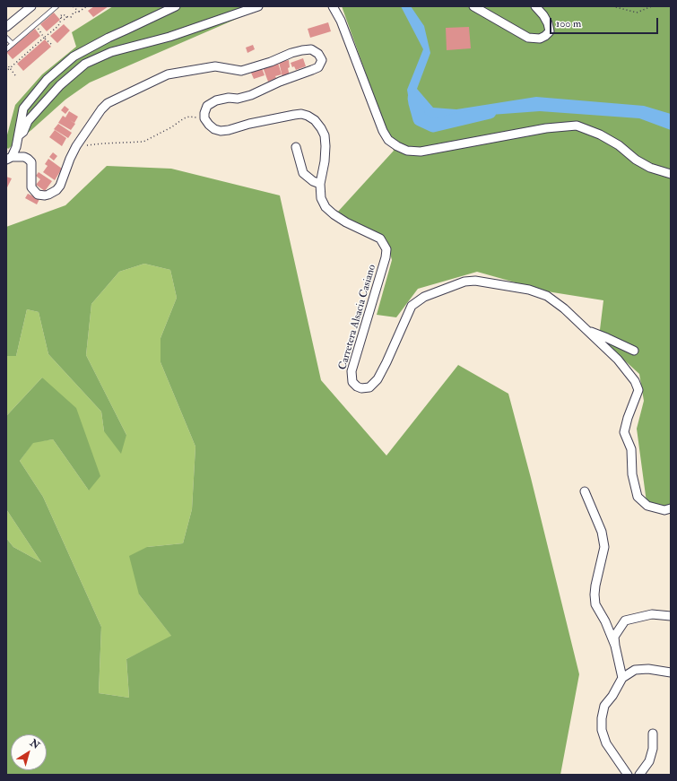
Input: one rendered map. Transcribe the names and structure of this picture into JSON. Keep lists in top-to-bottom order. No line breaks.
{"streets":{"street":["Carretera Alsacia Casiano"]},"scale_bar":"100 m","north":"top right"}
